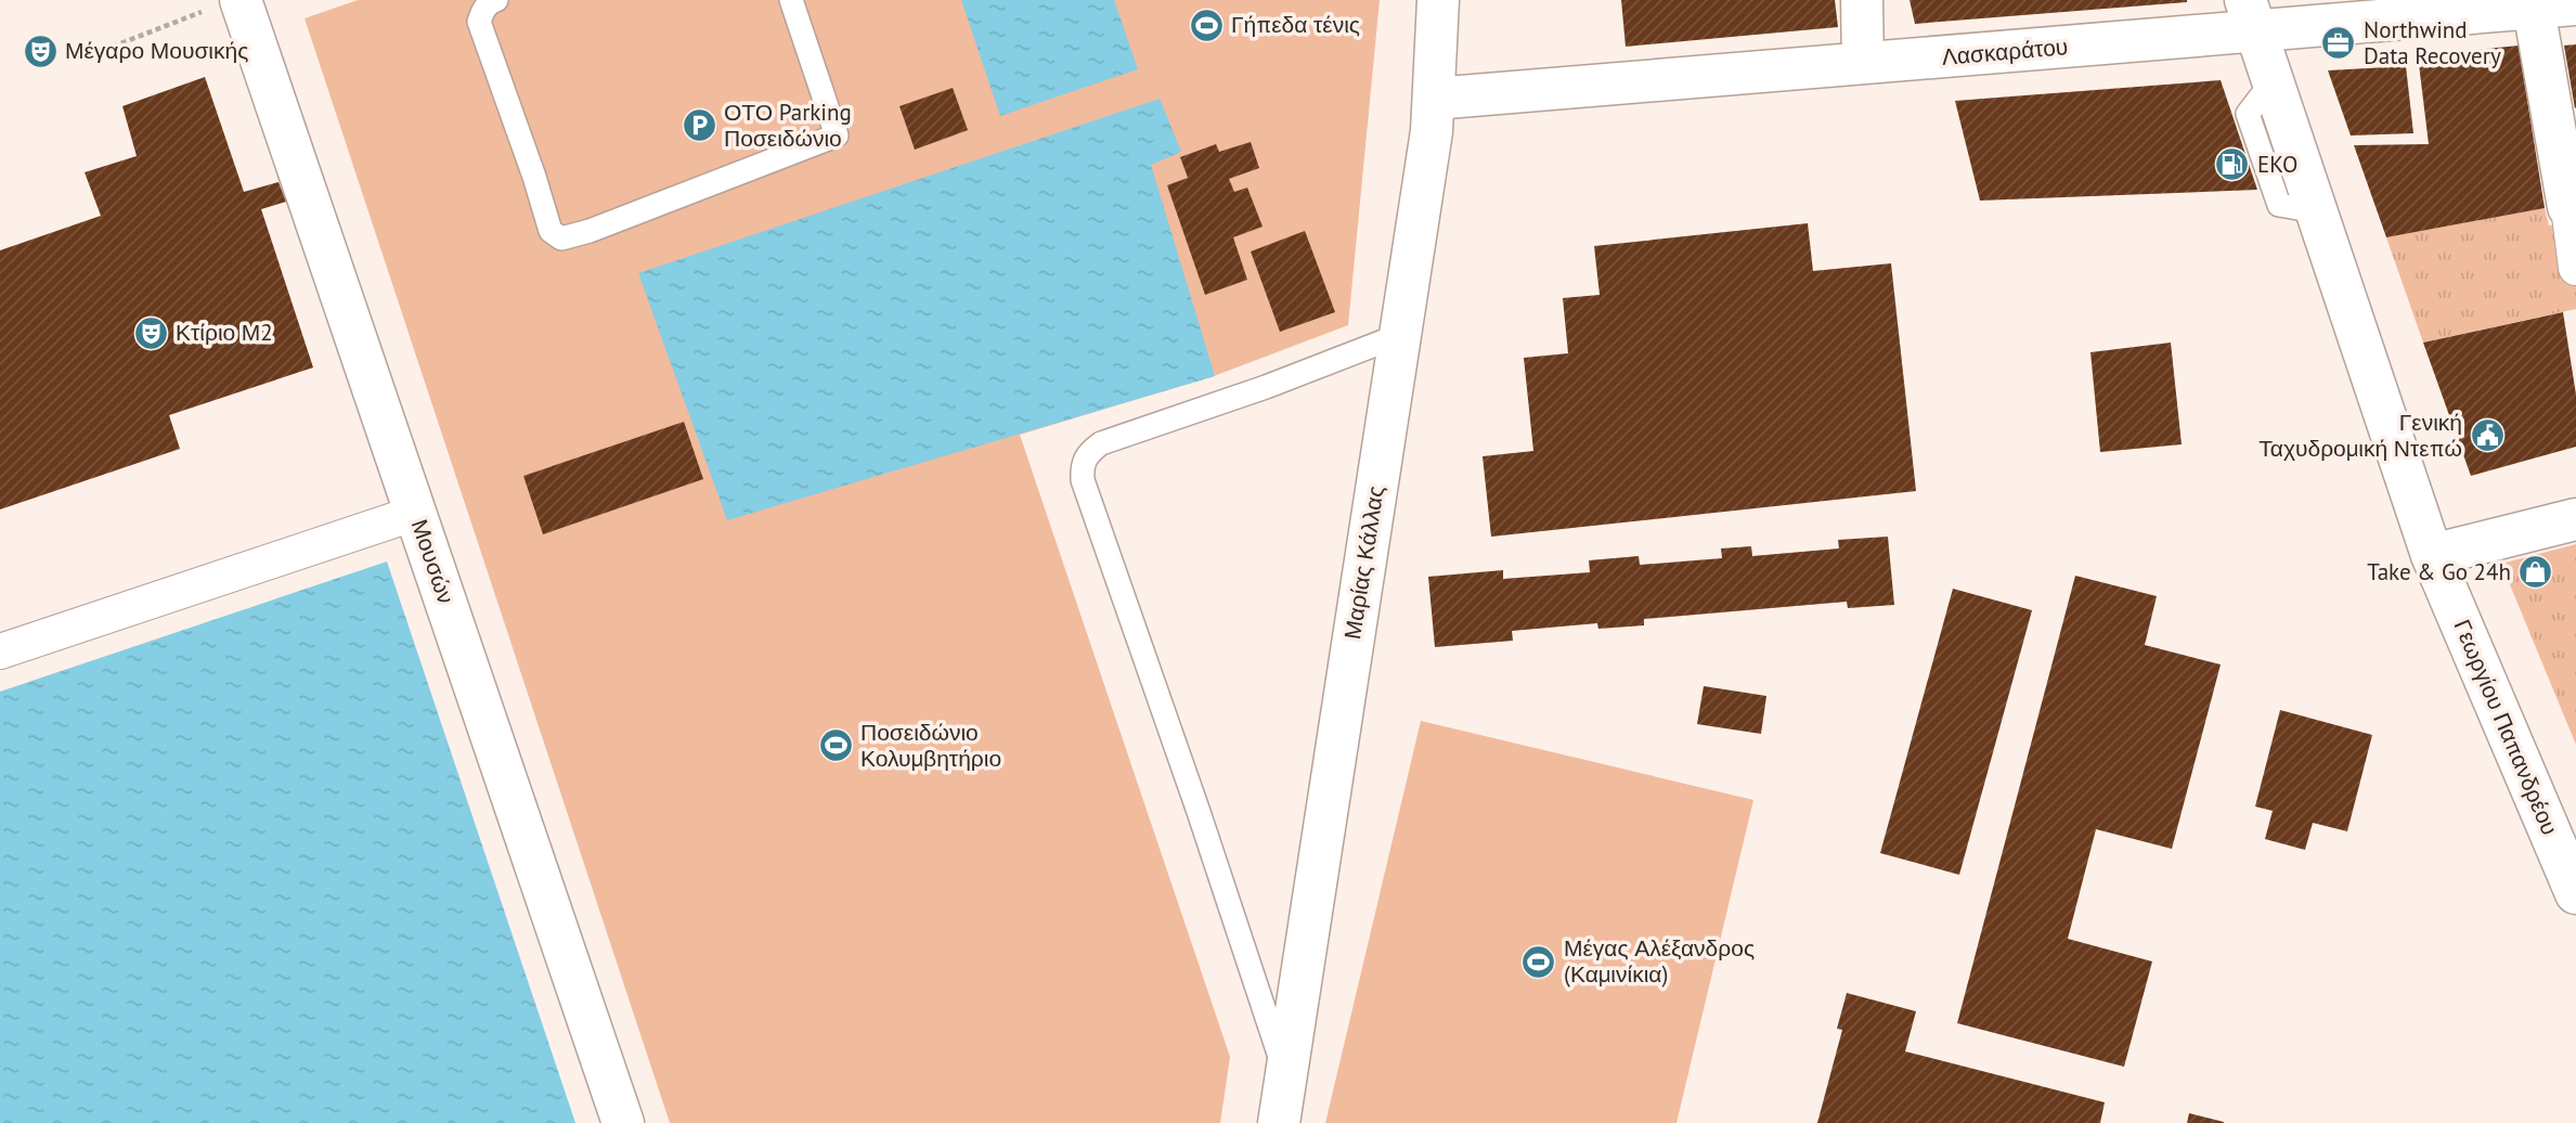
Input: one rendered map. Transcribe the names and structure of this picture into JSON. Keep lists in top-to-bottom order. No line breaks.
{"streets":{"street":["Λασκαράτου","Μουσών","Μαρίας Κάλλας","Γεωργίου Παπανδρέου"]},"crossings":[["Λασκαράτου","Μαρίας Κάλλας"],["Λασκαράτου","Γεωργίου Παπανδρέου"]],"places":{"sports":["Γήπεδα τένις","Ποσειδώνιο Κολυμβητήριο","Μέγας Αλέξανδρος (Καμινίκια)"],"office":["Northwind Data Recovery"],"theatre":["Μέγαρο Μουσικής","Κτίριο Μ2"],"parking":["ΟΤΟ Parking Ποσειδώνιο"],"fuel station":["EKO"],"public building":["Γενική Ταχυδρομική Ντεπώ"],"shop":["Take & Go 24h"]}}
